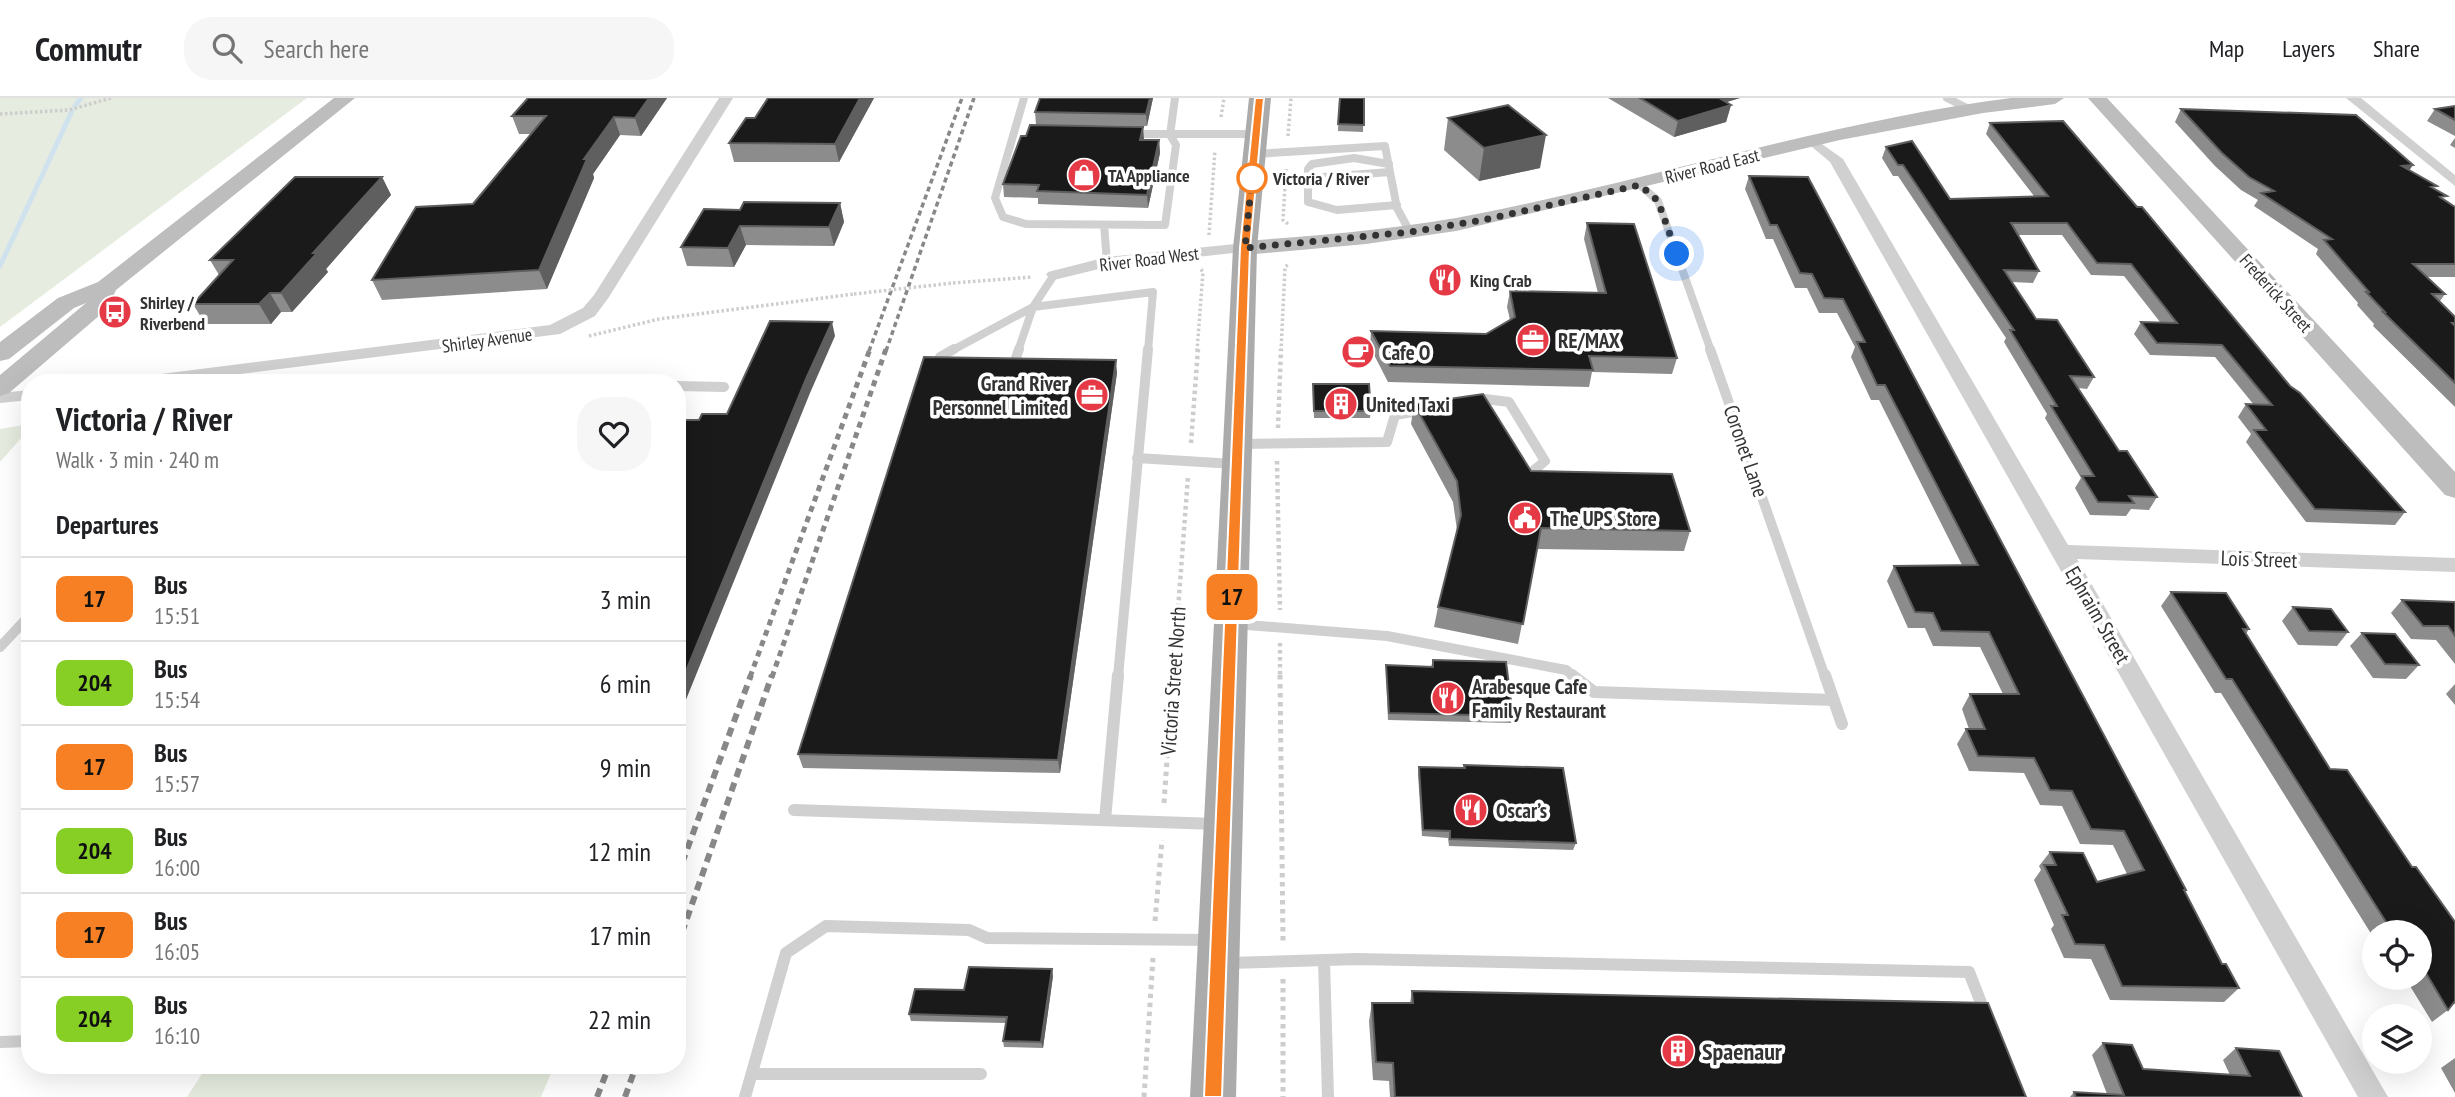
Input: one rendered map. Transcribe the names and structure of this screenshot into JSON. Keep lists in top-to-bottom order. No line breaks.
{"streets":{"main road":["River Road East","Frederick Street"],"street":["River Road West","Shirley Avenue","Lois Street","Ephraim Street"],"lane":["Coronet Lane"],"path":["Victoria Street North"]},"crossings":[["River Road East","River Road West"],["River Road East","Coronet Lane"],["River Road East","Ephraim Street"],["Lois Street","Ephraim Street"]],"places":{"shop":["TA Appliance"],"other":["Victoria / River"],"restaurant":["King Crab","Arabesque Cafe Family Restaurant","Oscar’s"],"bus stop":["Shirley / Riverbend"],"office":["RE/MAX","Grand River Personnel Limited"],"cafe":["Cafe O"],"building":["United Taxi","Spaenaur"],"public building":["The UPS Store"]},"lines":["bus line 17"],"page":{"header":"Commutr","search":"Search here","nav":["Map","Layers","Share"],"on_map":"17","heading":[["Victoria / River","Walk · 3 min · 240 m"],"Departures"],"list":[{"mark":"17","name":"Bus","note":"15:51","value":"3 min"},{"mark":"204","name":"Bus","note":"15:54","value":"6 min"},{"mark":"17","name":"Bus","note":"15:57","value":"9 min"},{"mark":"204","name":"Bus","note":"16:00","value":"12 min"},{"mark":"17","name":"Bus","note":"16:05","value":"17 min"},{"mark":"204","name":"Bus","note":"16:10","value":"22 min"}]}}
